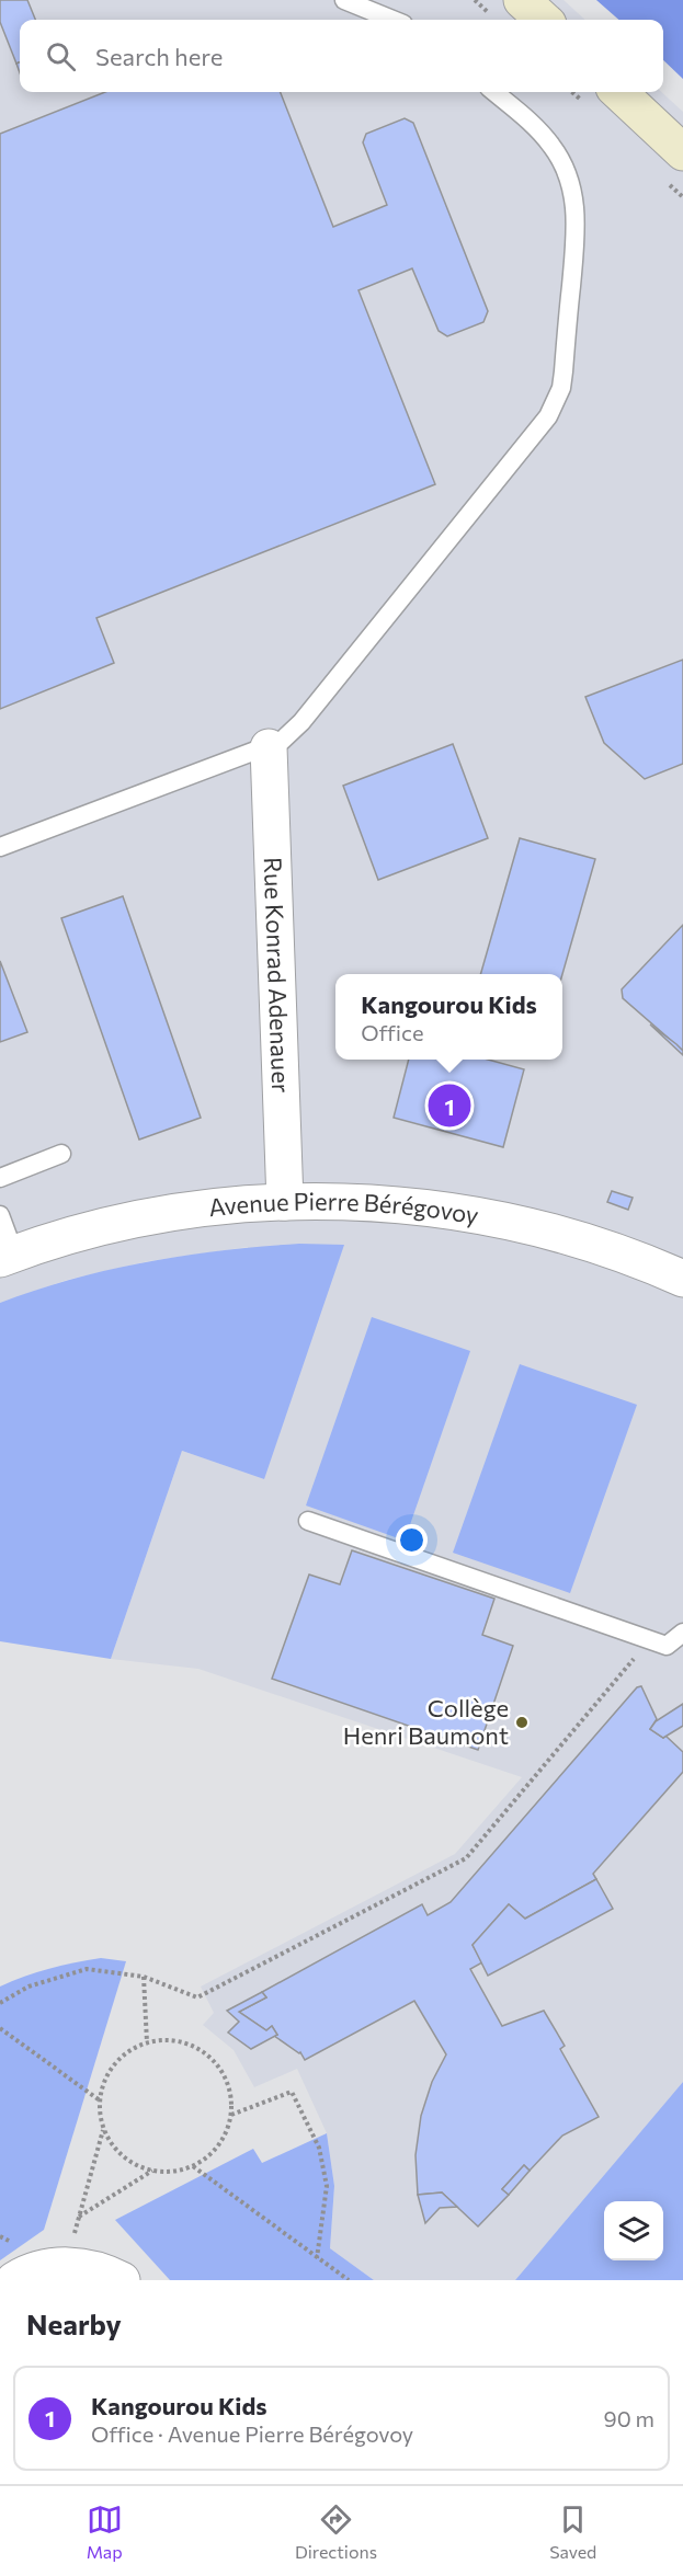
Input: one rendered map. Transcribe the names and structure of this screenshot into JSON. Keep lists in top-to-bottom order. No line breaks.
{"streets":{"street":["Rue Konrad Adenauer","Avenue Pierre Bérégovoy"]},"crossings":[["Rue Konrad Adenauer","Avenue Pierre Bérégovoy"]],"places":["Collège Henri Baumont"],"page":{"search":"Search here","popup":["Kangourou Kids","Office"],"pins":"1","heading":"Nearby","list":[{"mark":"1","name":"Kangourou Kids","note":"Office · Avenue Pierre Bérégovoy","value":"90 m"}],"nav":["Map","Directions","Saved"]}}
